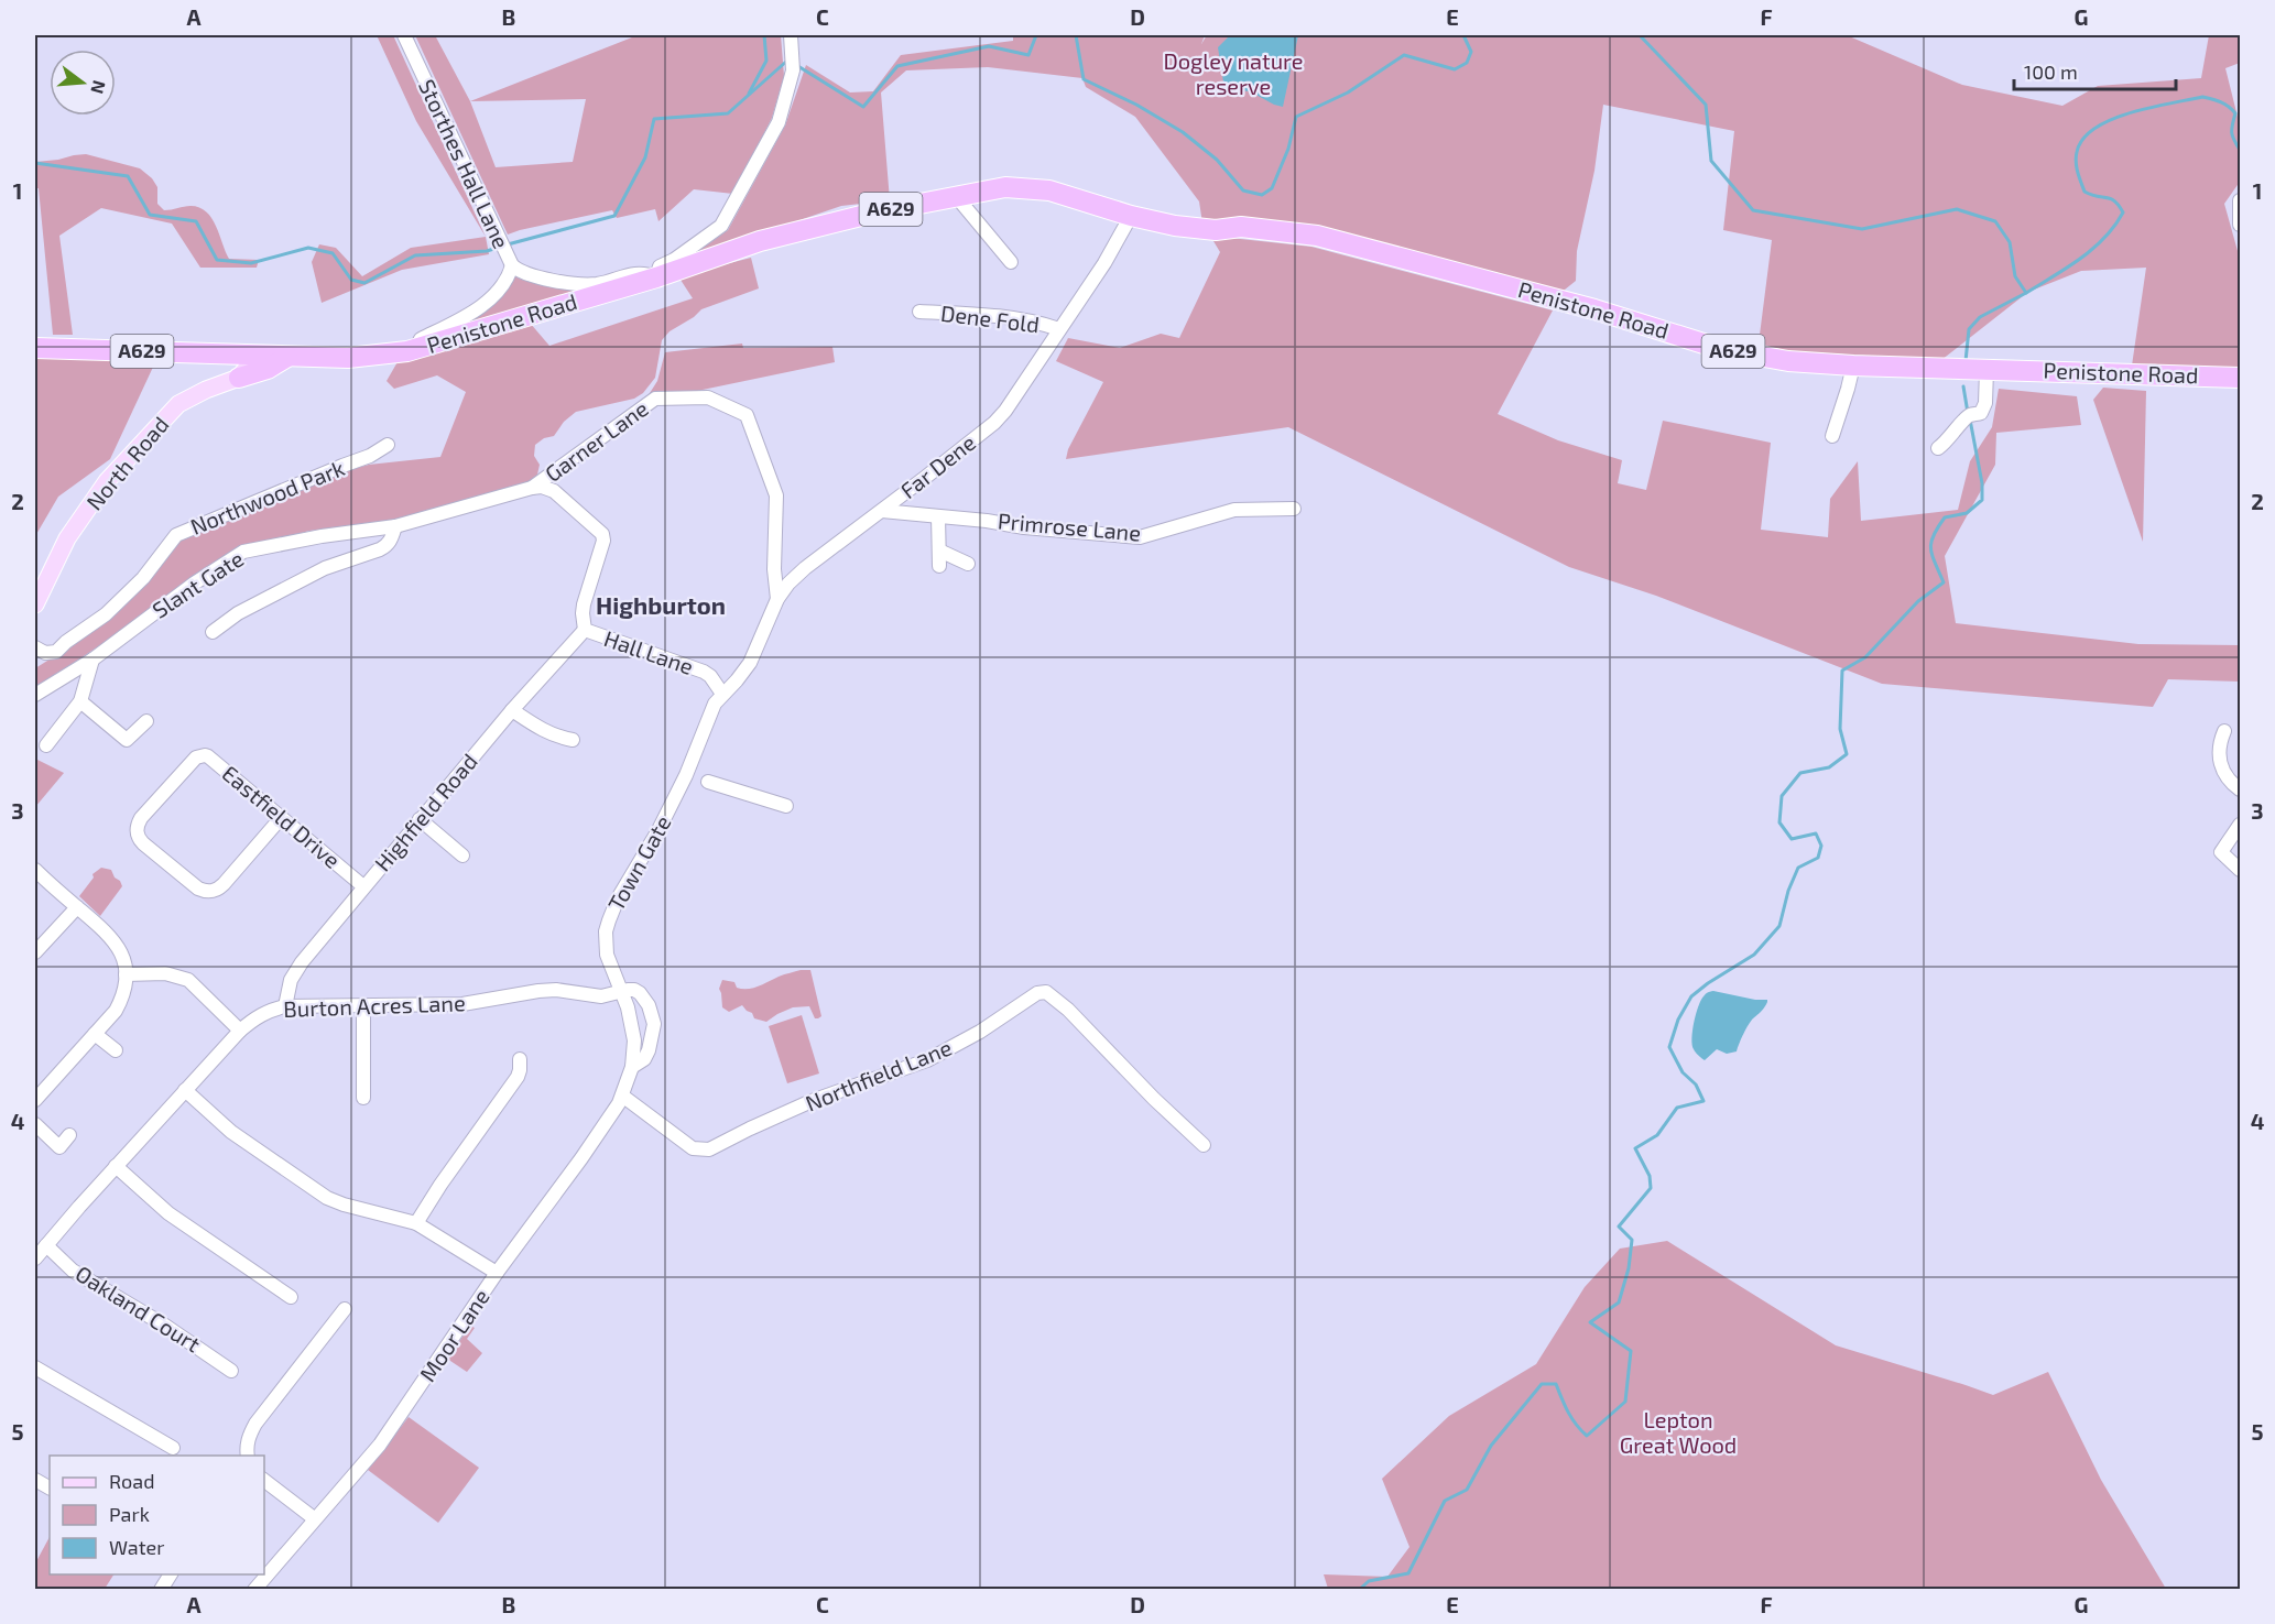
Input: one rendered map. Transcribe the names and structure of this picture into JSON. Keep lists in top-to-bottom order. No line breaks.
{"streets":{"highway":["A629","Penistone Road"],"main road":["North Road"],"street":["Storthes Hall Lane","Dene Fold","Garner Lane","Far Dene","Northwood Park","Primrose Lane","Slant Gate","Hall Lane","Highfield Road","Eastfield Drive","Town Gate","Burton Acres Lane","Northfield Lane","Oakland Court","Moor Lane"]},"crossings":[["Storthes Hall Lane","Penistone Road"],["Penistone Road","Far Dene"],["Dene Fold","Far Dene"],["Garner Lane","Far Dene"],["Garner Lane","Slant Gate"],["Garner Lane","Hall Lane"],["Far Dene","Primrose Lane"],["Far Dene","Hall Lane"],["Far Dene","Town Gate"],["Slant Gate","Hall Lane"],["Hall Lane","Highfield Road"],["Hall Lane","Town Gate"],["Highfield Road","Eastfield Drive"],["Highfield Road","Burton Acres Lane"],["Town Gate","Burton Acres Lane"],["Town Gate","Moor Lane"],["Burton Acres Lane","Oakland Court"],["Burton Acres Lane","Moor Lane"],["Northfield Lane","Moor Lane"]],"districts":["Highburton"],"parks":["Dogley nature reserve","Lepton Great Wood"],"legend":["Road","Park","Water"],"scale_bar":"100 m","north":"right","grid":{"columns":["A","B","C","D","E","F","G"],"rows":["1","2","3","4","5"]}}
